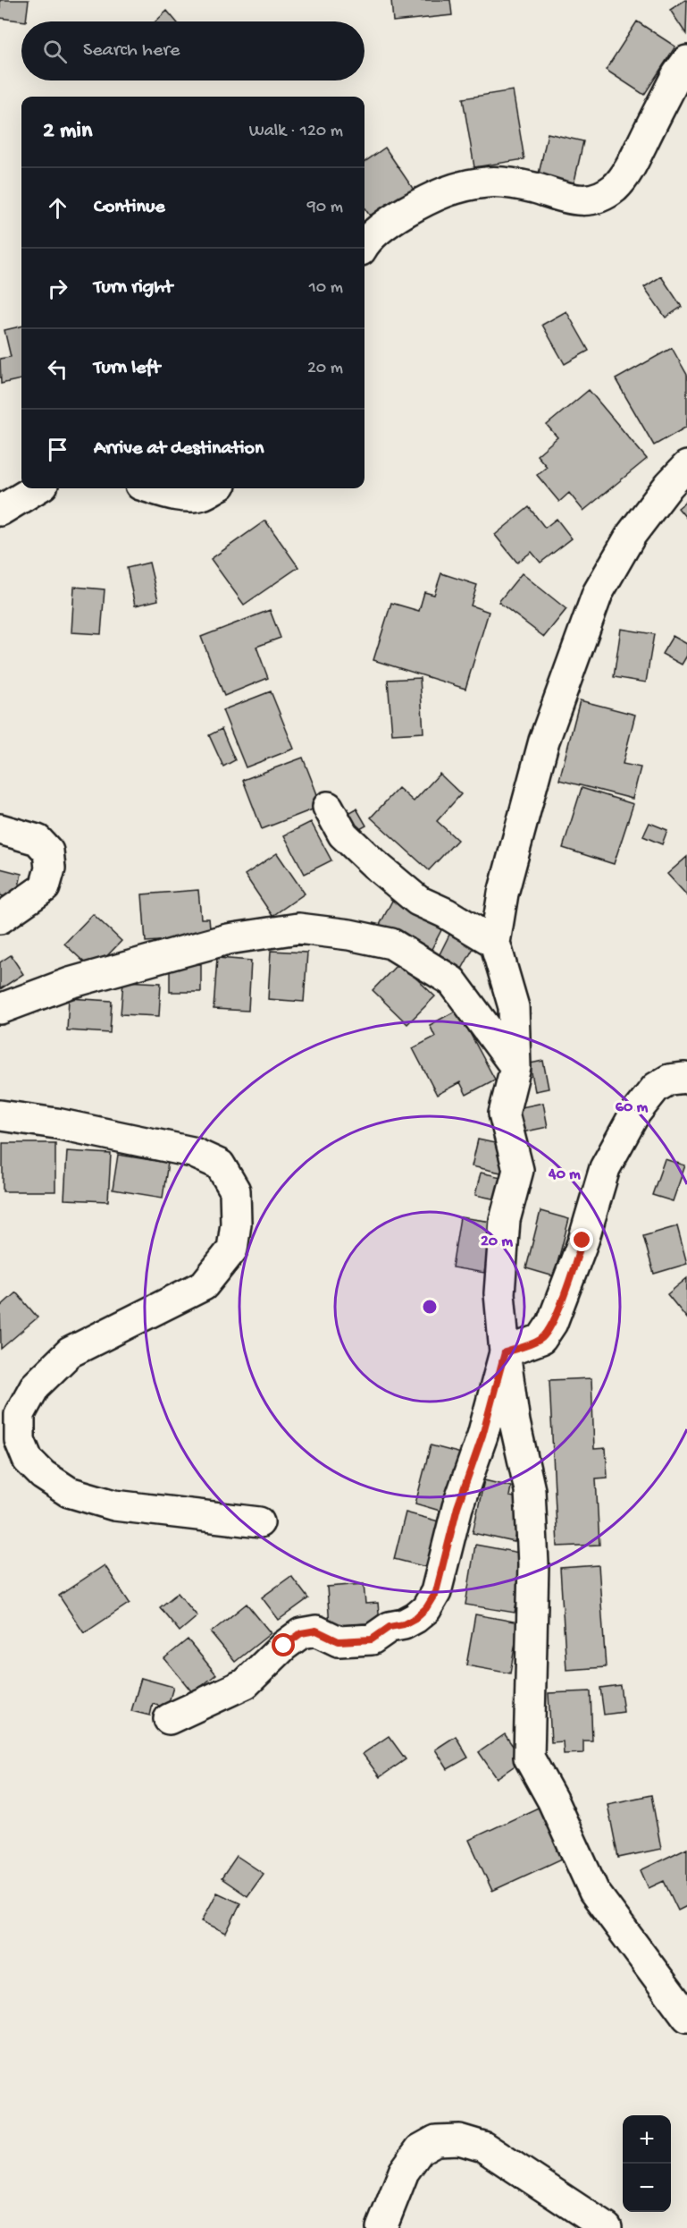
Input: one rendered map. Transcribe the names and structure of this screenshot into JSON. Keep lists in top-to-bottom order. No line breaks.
{"page":{"search":"Search here","heading":["2 min","Walk · 120 m"],"list":[["Continue","90 m"],["Turn right","10 m"],["Turn left","20 m"],"Arrive at destination"],"map_buttons":["+","−"]},"rings":["60 m","40 m","20 m"]}
